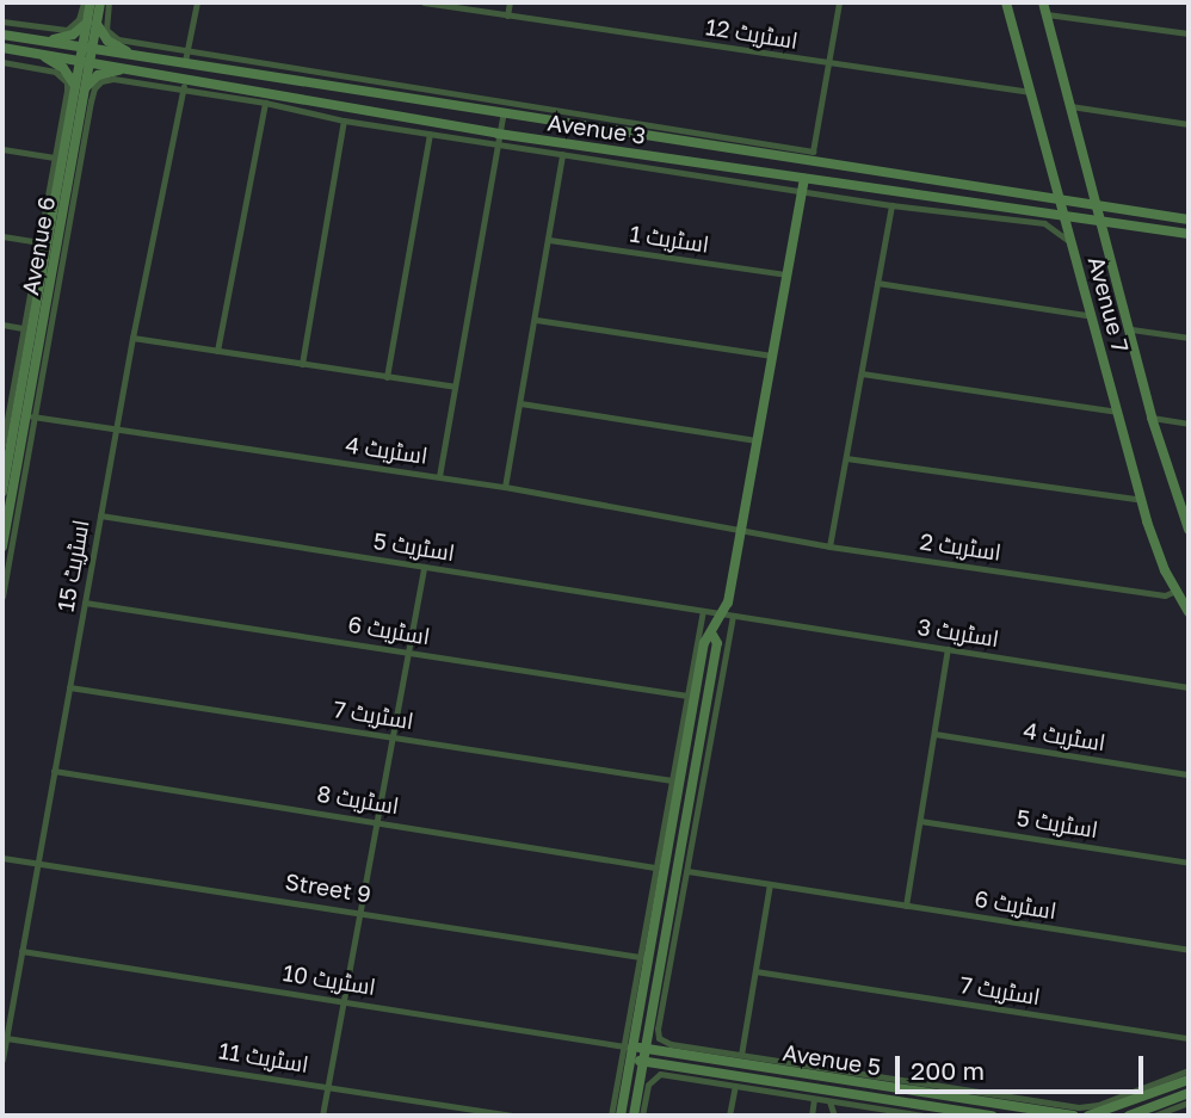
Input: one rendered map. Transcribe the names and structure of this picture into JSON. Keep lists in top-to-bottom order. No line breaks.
{"streets":{"main road":["Avenue 3","Avenue 6","Avenue 7","Avenue 5"],"street":["اسٹریٹ 12","اسٹریٹ 1","اسٹریٹ 4","اسٹریٹ 5","اسٹریٹ 2","اسٹریٹ 15","اسٹریٹ 6","اسٹریٹ 3","اسٹریٹ 7","اسٹریٹ 8","Street 9","اسٹریٹ 10","اسٹریٹ 11"]},"crossings":[["اسٹریٹ 12","Avenue 7"],["Avenue 3","Avenue 6"],["Avenue 3","Avenue 7"],["Avenue 3","اسٹریٹ 15"],["Avenue 6","اسٹریٹ 4"],["Avenue 7","اسٹریٹ 2"],["اسٹریٹ 4","اسٹریٹ 2"],["اسٹریٹ 4","اسٹریٹ 15"],["اسٹریٹ 5","اسٹریٹ 15"],["اسٹریٹ 5","اسٹریٹ 3"],["اسٹریٹ 15","اسٹریٹ 6"],["اسٹریٹ 15","اسٹریٹ 7"],["اسٹریٹ 15","اسٹریٹ 8"],["اسٹریٹ 15","Street 9"],["اسٹریٹ 15","اسٹریٹ 10"],["اسٹریٹ 15","اسٹریٹ 11"],["اسٹریٹ 10","Avenue 5"]],"scale_bar":"200 m"}
